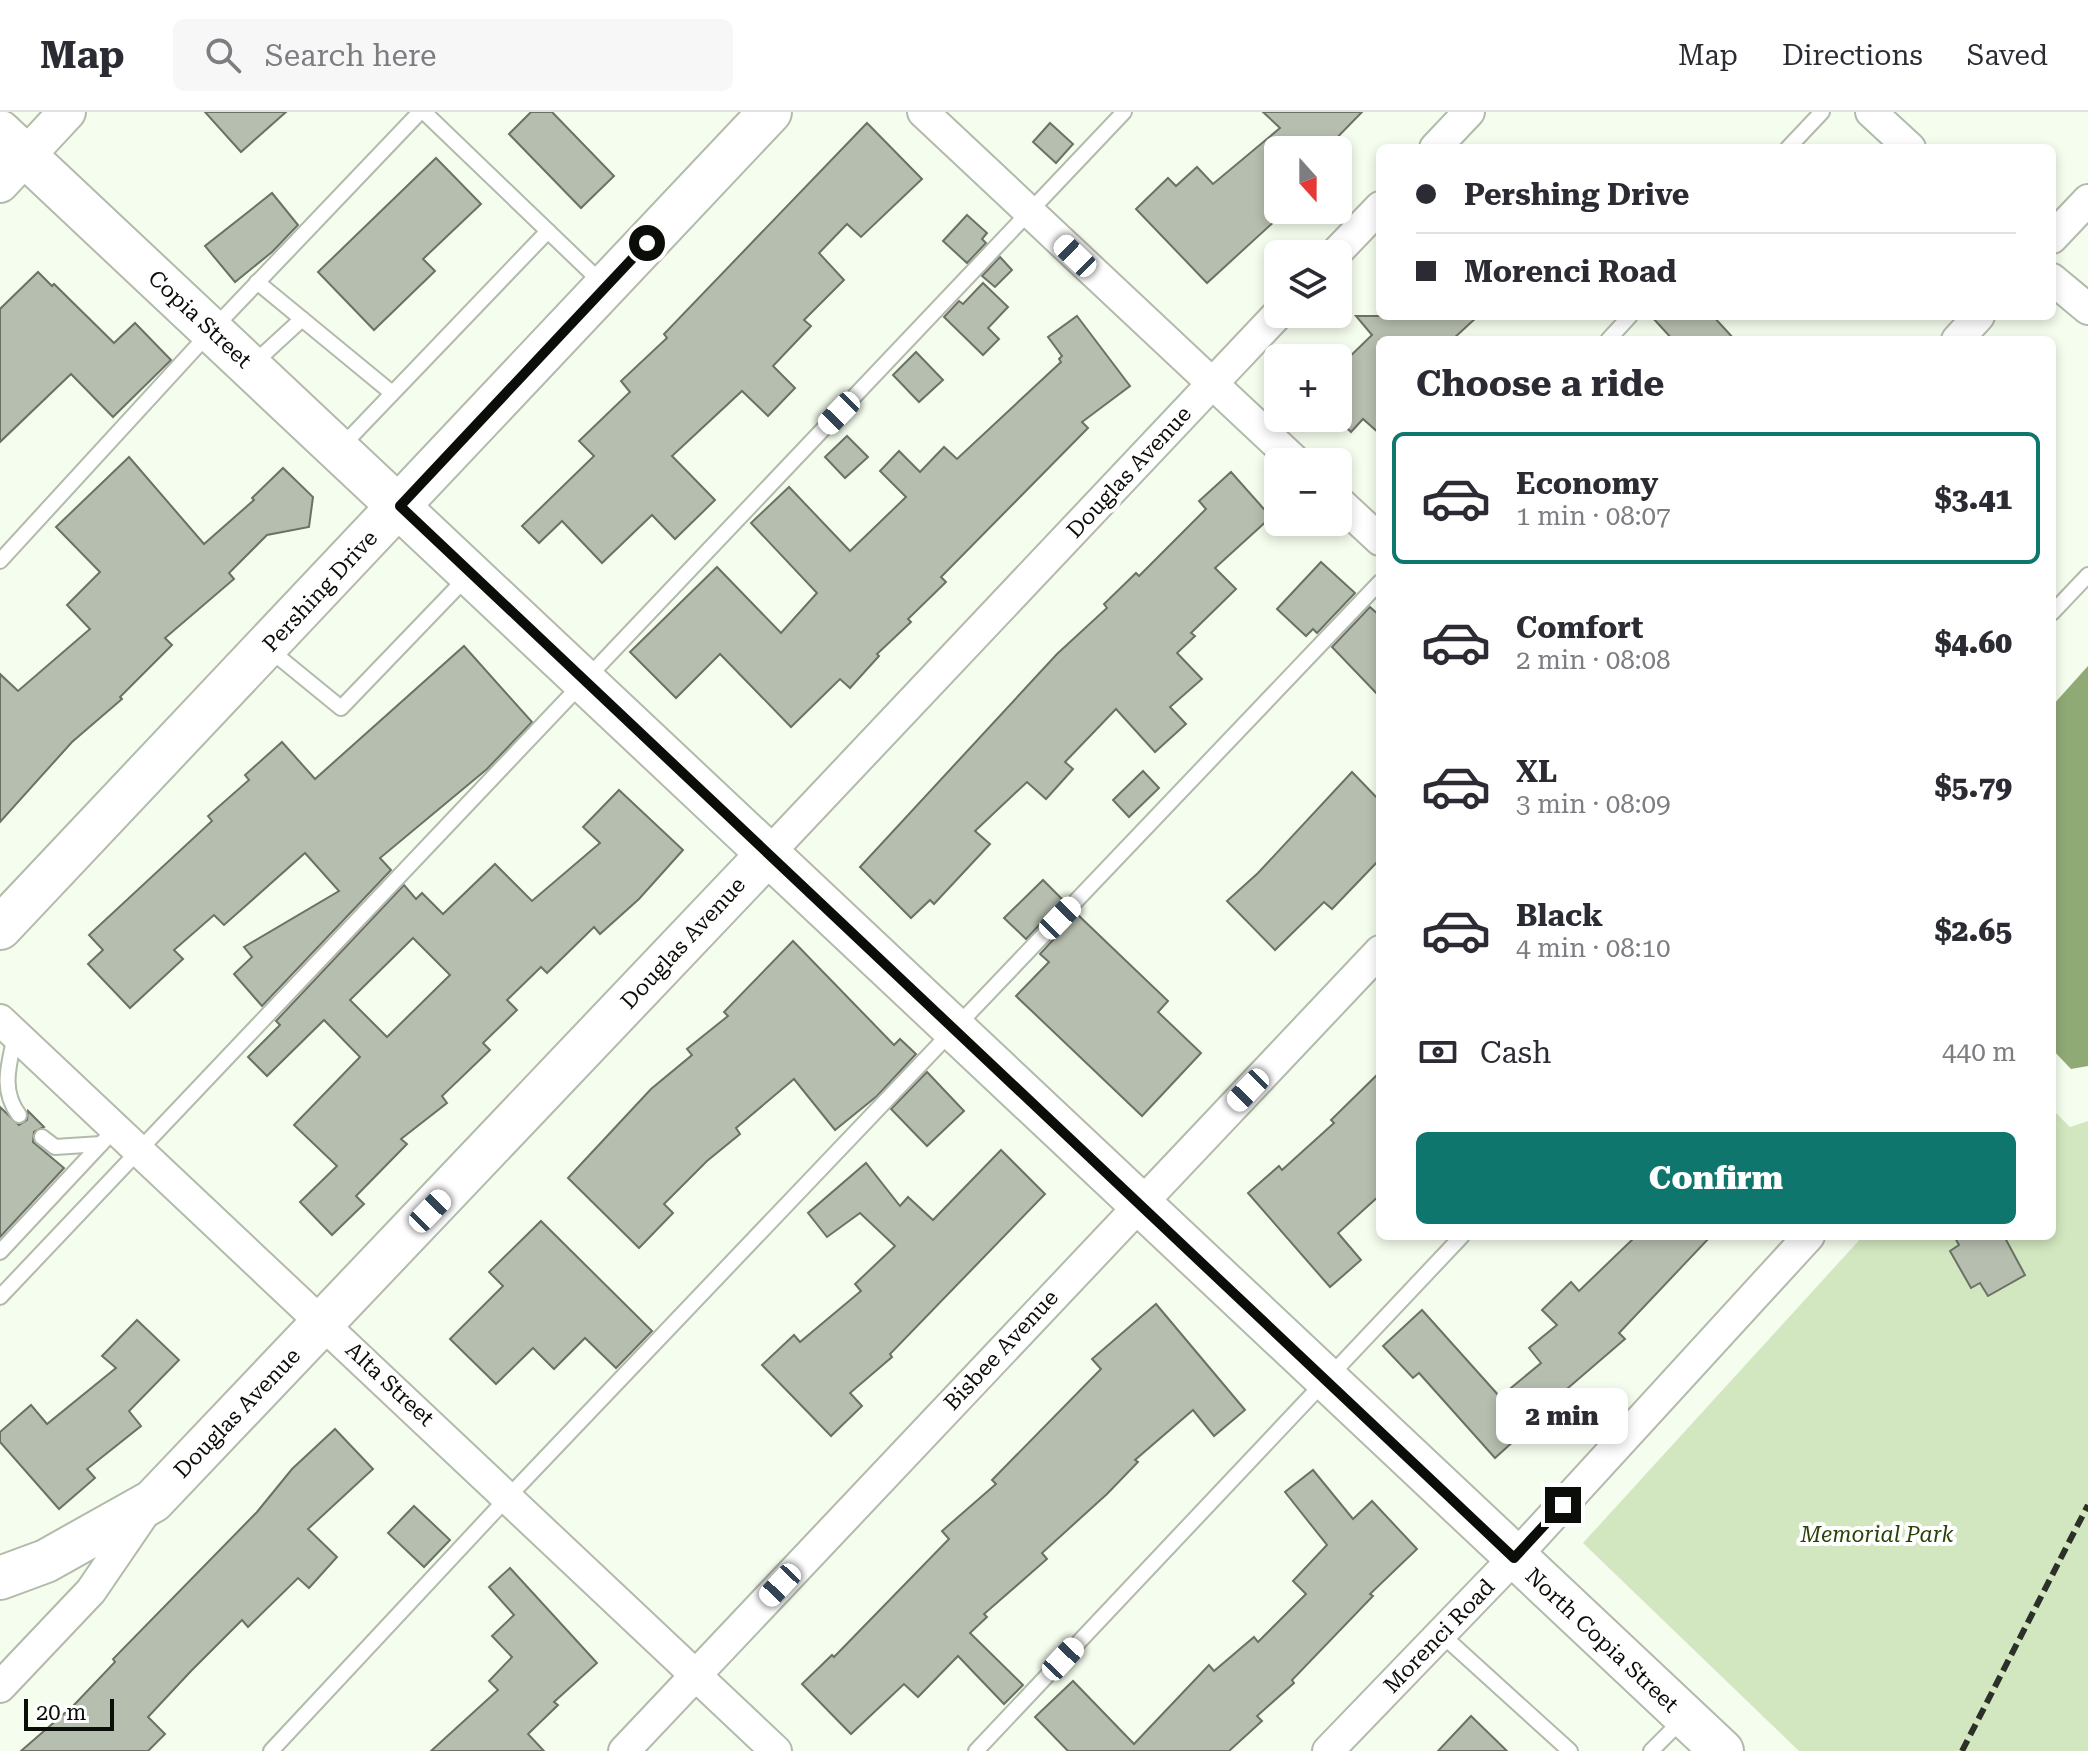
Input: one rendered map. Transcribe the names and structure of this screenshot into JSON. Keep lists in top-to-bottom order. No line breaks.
{"streets":{"main road":["Copia Street","Douglas Avenue","Pershing Drive","North Copia Street"],"street":["Bisbee Avenue","Alta Street","Morenci Road"]},"crossings":[["Copia Street","Pershing Drive"],["Copia Street","North Copia Street"],["Douglas Avenue","Alta Street"],["Douglas Avenue","North Copia Street"],["Pershing Drive","North Copia Street"],["Bisbee Avenue","Alta Street"],["Bisbee Avenue","North Copia Street"],["Morenci Road","North Copia Street"]],"parks":["Memorial Park"],"scale_bar":"20 m","north":"bottom","page":{"header":"Map","search":"Search here","nav":["Map","Directions","Saved"],"map_buttons":["+","−"],"banner":["Pershing Drive","Morenci Road"],"heading":"Choose a ride","list":[{"name":"Economy","note":"1 min · 08:07","value":"$3.41"},{"name":"Comfort","note":"2 min · 08:08","value":"$4.60"},{"name":"XL","note":"3 min · 08:09","value":"$5.79"},{"name":"Black","note":"4 min · 08:10","value":"$2.65"}],"pay":["Cash","440 m"],"buttons":"Confirm","bubble":"2 min","scale":"20 m"}}
